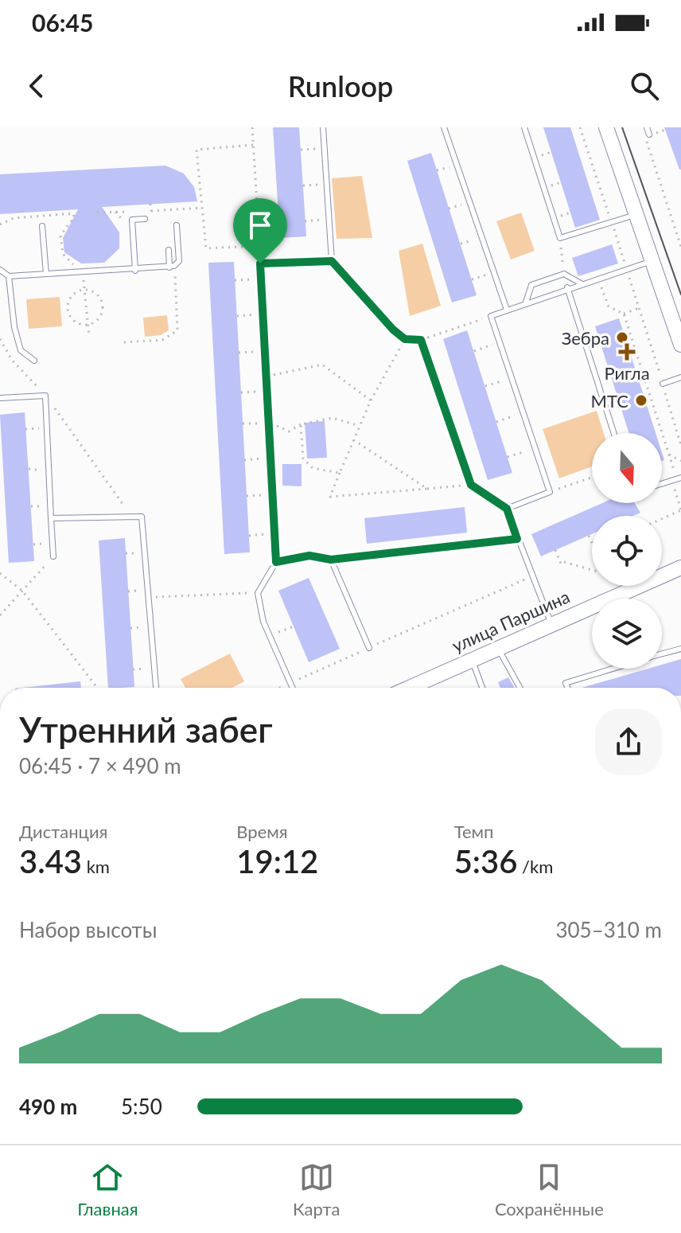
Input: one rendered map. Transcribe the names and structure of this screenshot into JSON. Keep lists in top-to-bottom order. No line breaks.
{"streets":{"street":["улица Паршина"]},"places":{"other":["Зебра","МТС"],"health":["Ригла"]},"north":"bottom","page":{"status":"06:45","header":"Runloop","heading":["Утренний забег","06:45 · 7 × 490 m"],"stats":[["Дистанция","3.43 km"],["Время","19:12"],["Темп","5:36 /km"]],"chart":["Набор высоты","305–310 m"],"list":[{"name":"490 m","note":"5:50"}],"tabs":["Главная","Карта","Сохранённые"]}}
